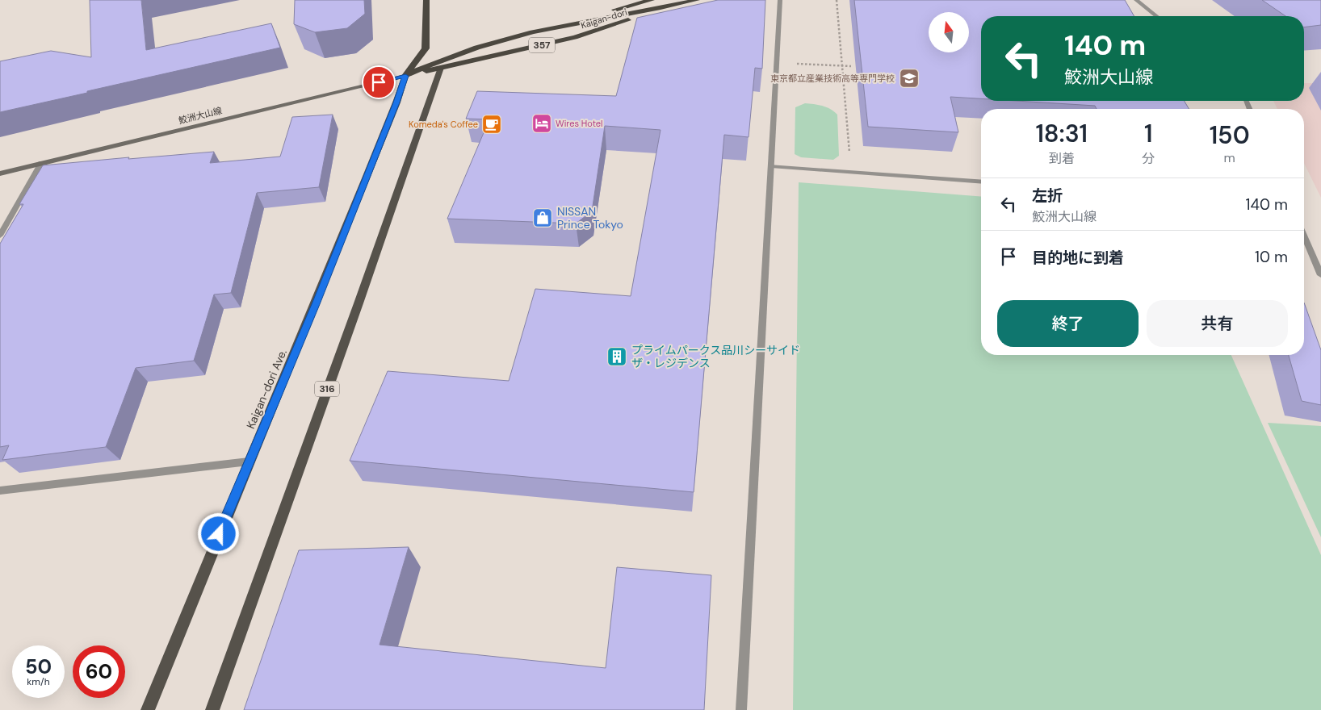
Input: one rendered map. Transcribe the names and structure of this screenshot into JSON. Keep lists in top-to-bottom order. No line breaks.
{"streets":{"highway":["Kaigan-dori","357"],"main road":["鮫洲大山線","Kaigan-dori Ave.","316"]},"crossings":[["Kaigan-dori","357"],["Kaigan-dori","鮫洲大山線"],["Kaigan-dori","Kaigan-dori Ave."],["Kaigan-dori","316"],["鮫洲大山線","Kaigan-dori Ave."]],"places":{"school or university":["東京都立産業技術高等専門学校"],"hotel":["Wires Hotel"],"cafe":["Komeda's Coffee"],"shop":["NISSAN Prince Tokyo"],"building":["プライムパークス品川シーサイド ザ・レジデンス"]},"north":"top","page":{"turn":["140 m","鮫洲大山線"],"eta":["18:31","到着","1","分","150","m"],"list":[{"name":"左折","note":"鮫洲大山線","value":"140 m"},{"name":"目的地に到着","value":"10 m"}],"buttons":["終了","共有"],"speed":"50 km/h","limit":"60"}}
